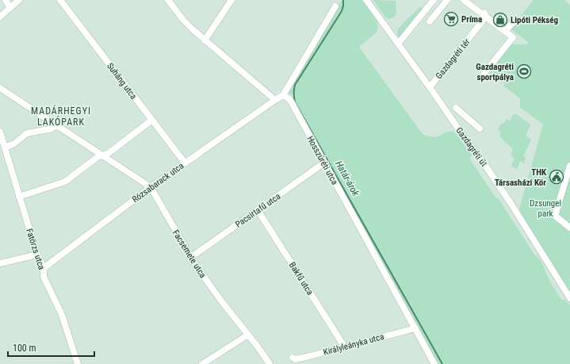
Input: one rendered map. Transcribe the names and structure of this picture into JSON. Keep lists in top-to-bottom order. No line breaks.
{"streets":{"street":["Gazdagréti tér","Suháng utca","Gazdagréti út","Hosszúréti utca","Rózsabarack utca","Pacsirtafű utca","Fatörzs utca","Facsemete utca","Bakfű utca","Királyleányka utca"]},"crossings":[["Gazdagréti tér","Gazdagréti út"],["Suháng utca","Rózsabarack utca"],["Hosszúréti utca","Pacsirtafű utca"],["Hosszúréti utca","Királyleányka utca"],["Rózsabarack utca","Fatörzs utca"],["Rózsabarack utca","Facsemete utca"],["Pacsirtafű utca","Facsemete utca"],["Pacsirtafű utca","Bakfű utca"],["Bakfű utca","Királyleányka utca"]],"districts":["MADÁRHEGYI LAKÓPARK"],"water":["Határ-árok"],"parks":["Dzsungel park"],"places":{"supermarket":["Príma"],"shop":["Lipóti Pékség"],"sports":["Gazdagréti sportpálya"],"public building":["THK Társasházi Kör"]},"scale_bar":"100 m"}
